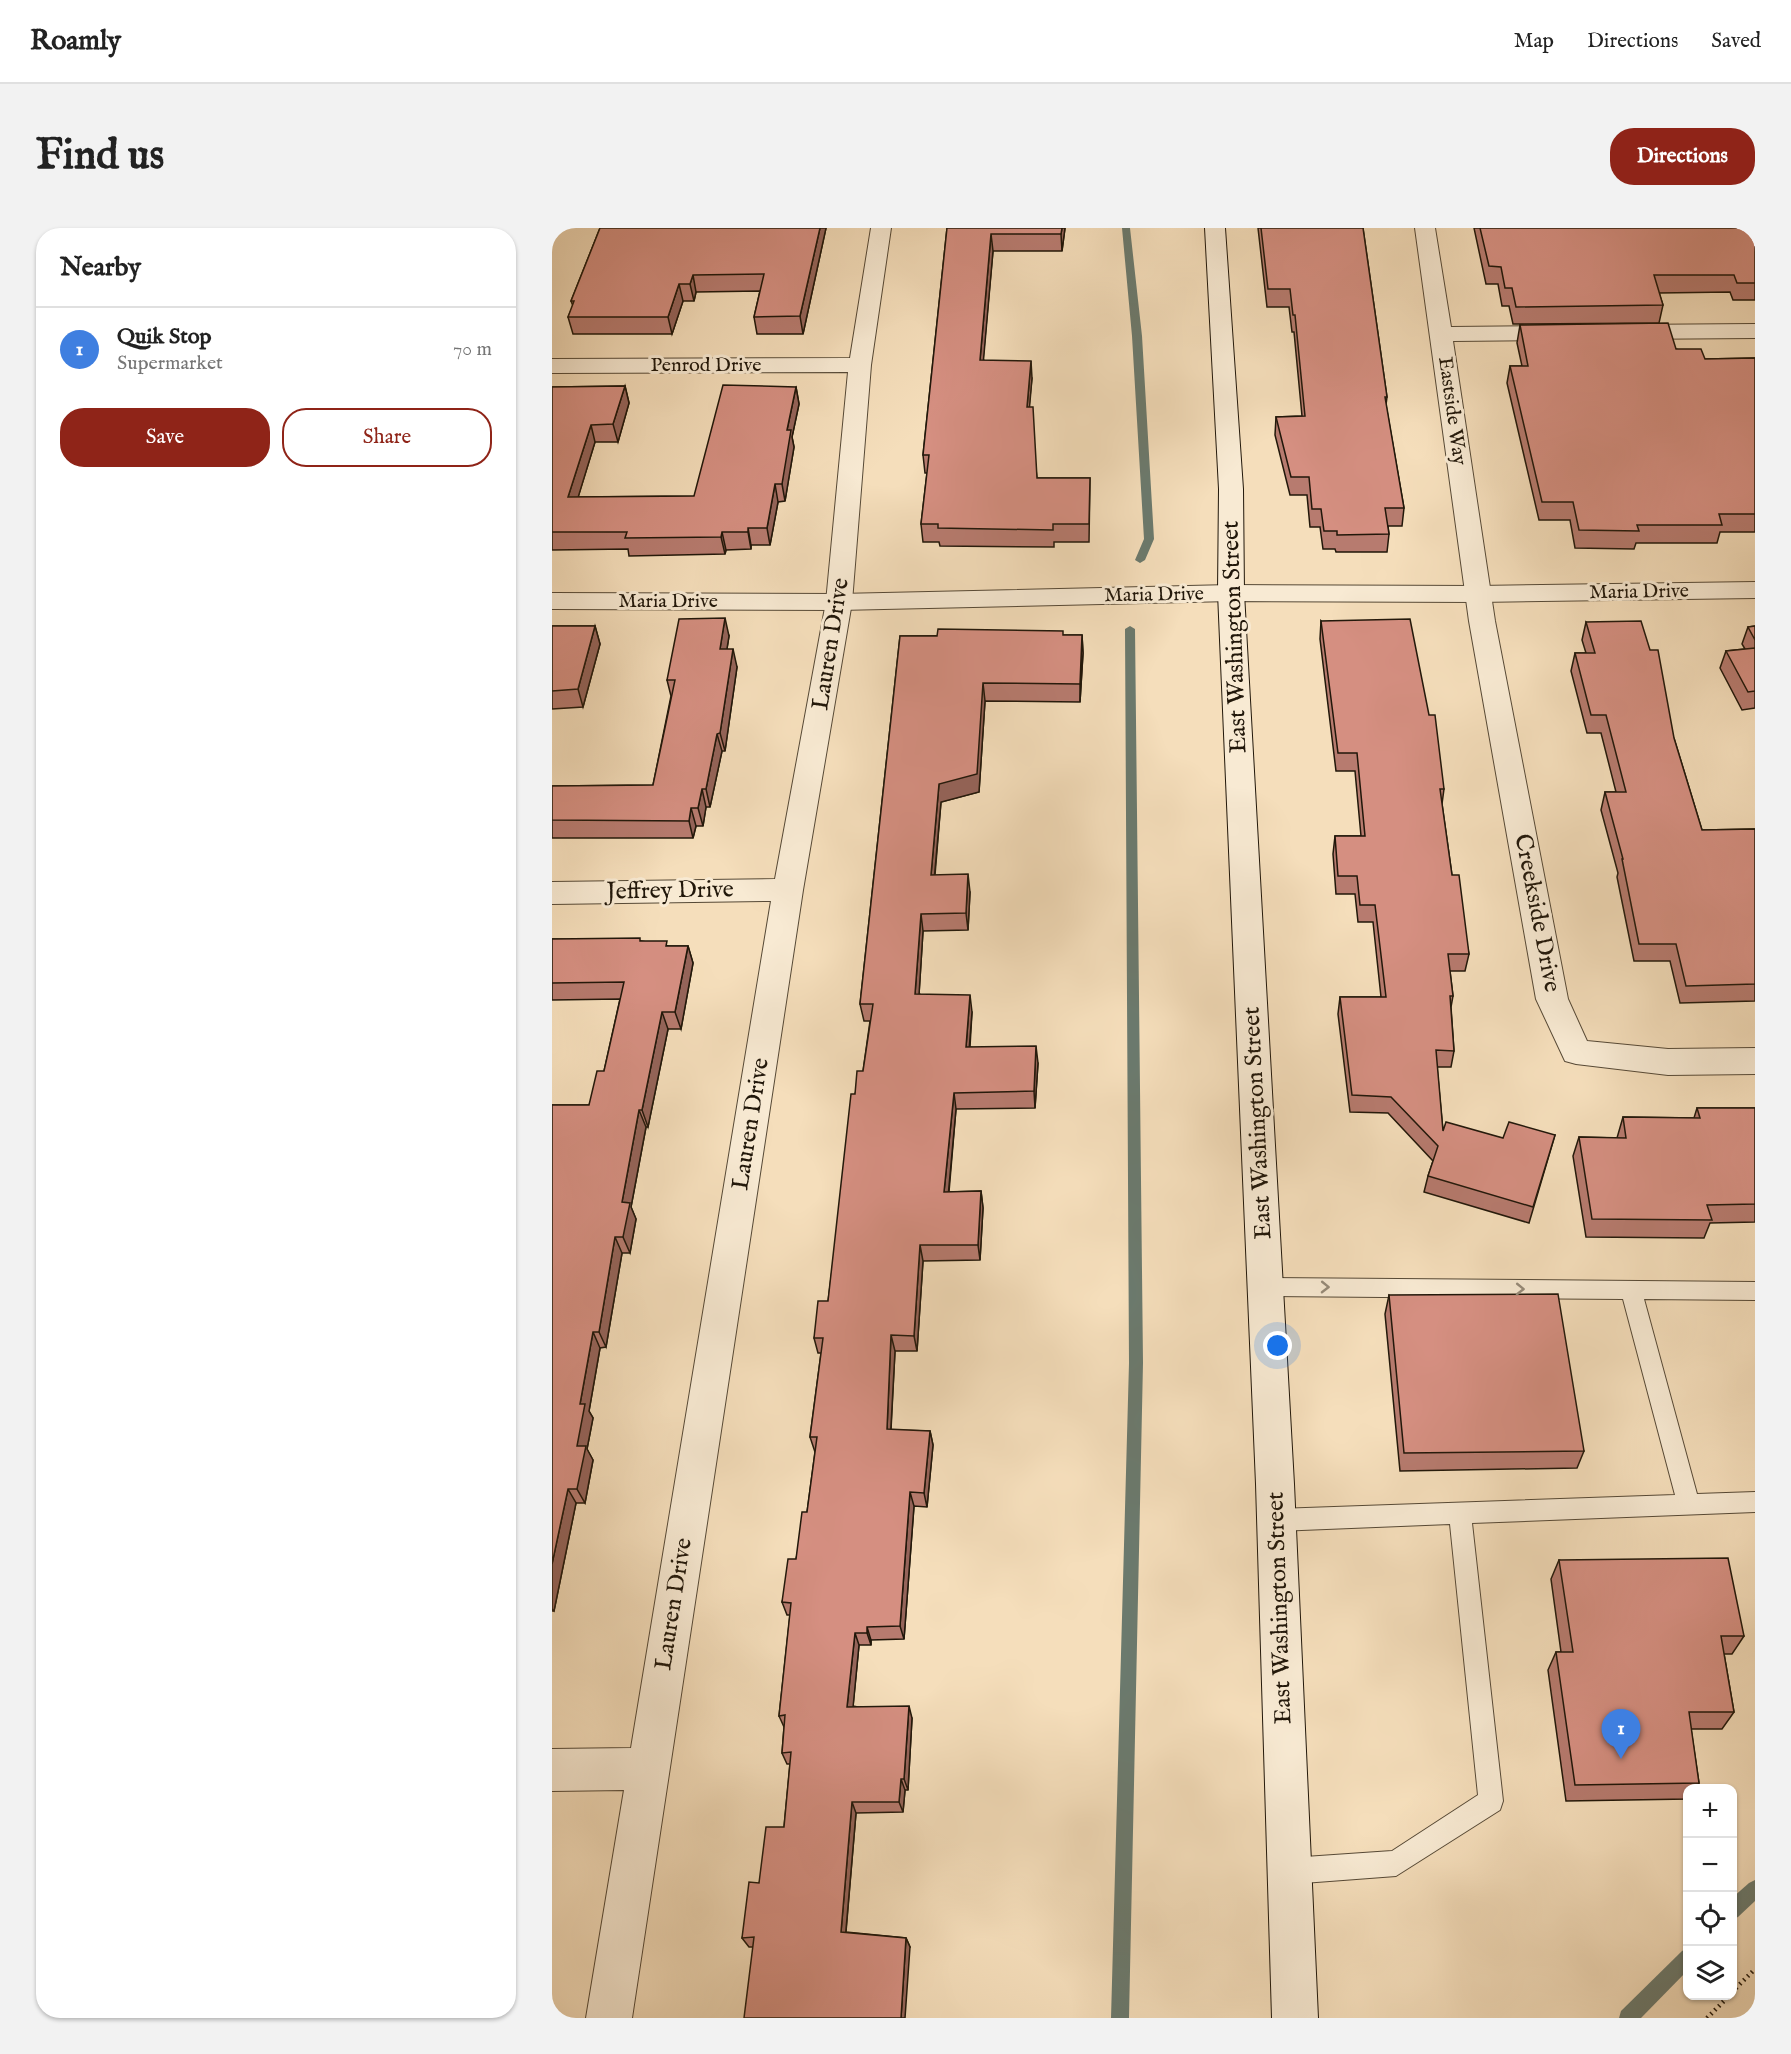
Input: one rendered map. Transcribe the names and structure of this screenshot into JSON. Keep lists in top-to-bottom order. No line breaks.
{"streets":{"street":["Penrod Drive","Eastside Way","Maria Drive","East Washington Street","Lauren Drive","Jeffrey Drive","Creekside Drive"]},"crossings":[["Penrod Drive","Lauren Drive"],["Eastside Way","Maria Drive"],["Eastside Way","Creekside Drive"],["Maria Drive","East Washington Street"],["Maria Drive","Lauren Drive"],["Maria Drive","Creekside Drive"],["Lauren Drive","Jeffrey Drive"]],"page":{"header":"Roamly","nav":["Map","Directions","Saved"],"buttons":["Directions",["Save","Share"]],"title":"Find us","heading":"Nearby","list":[{"mark":"1","name":"Quik Stop","note":"Supermarket","value":"70 m"}],"pins":"1","map_buttons":["+","−"]}}
